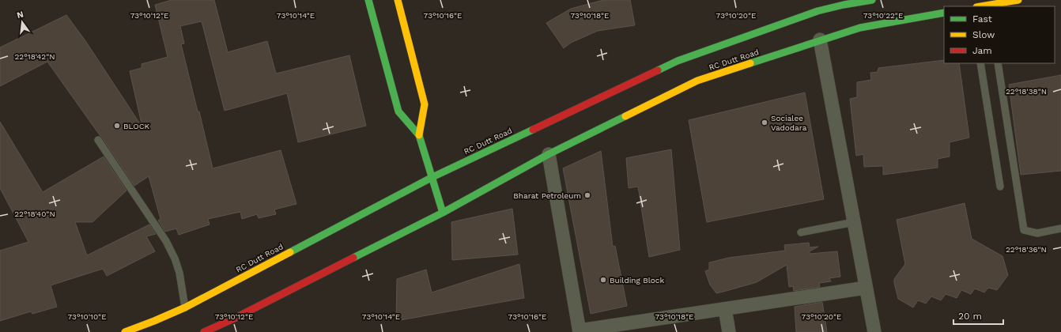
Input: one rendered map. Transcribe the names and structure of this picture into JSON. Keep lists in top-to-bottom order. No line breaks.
{"streets":{"main road":["RC Dutt Road"]},"places":["Socialee Vadodara","BLOCK","Bharat Petroleum","Building Block"],"legend":["Fast","Slow","Jam"],"scale_bar":"20 m","north":"top","coordinates":["73°10'12\"E","73°10'14\"E","73°10'18\"E","73°10'20\"E","73°10'22\"E","73°10'16\"E","22°18'42\"N","22°18'38\"N","22°18'40\"N","22°18'36\"N","73°10'10\"E"]}
